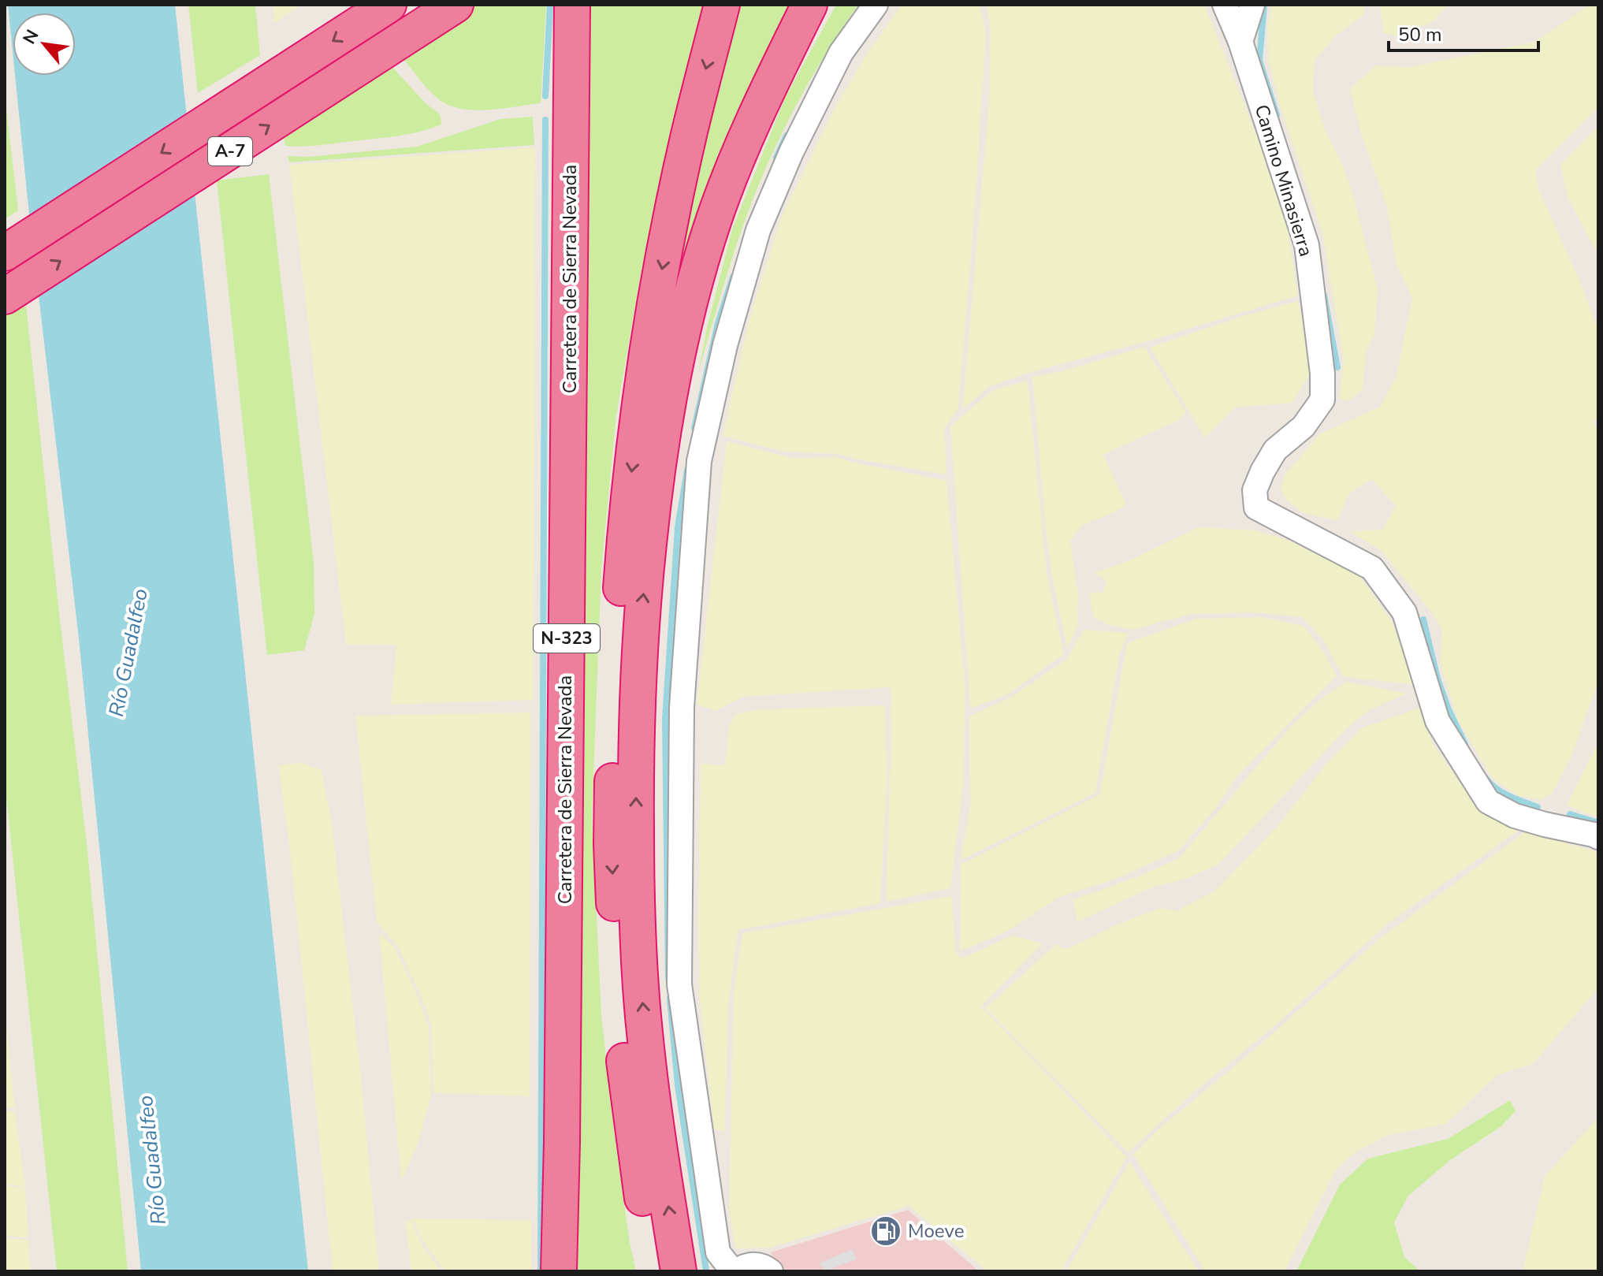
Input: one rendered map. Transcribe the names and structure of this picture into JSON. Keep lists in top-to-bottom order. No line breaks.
{"streets":{"highway":["A-7","Carretera de Sierra Nevada","N-323"],"street":["Camino Minasierra"]},"water":["Río Guadalfeo"],"places":{"fuel station":["Moeve"]},"scale_bar":"50 m","north":"top left"}
